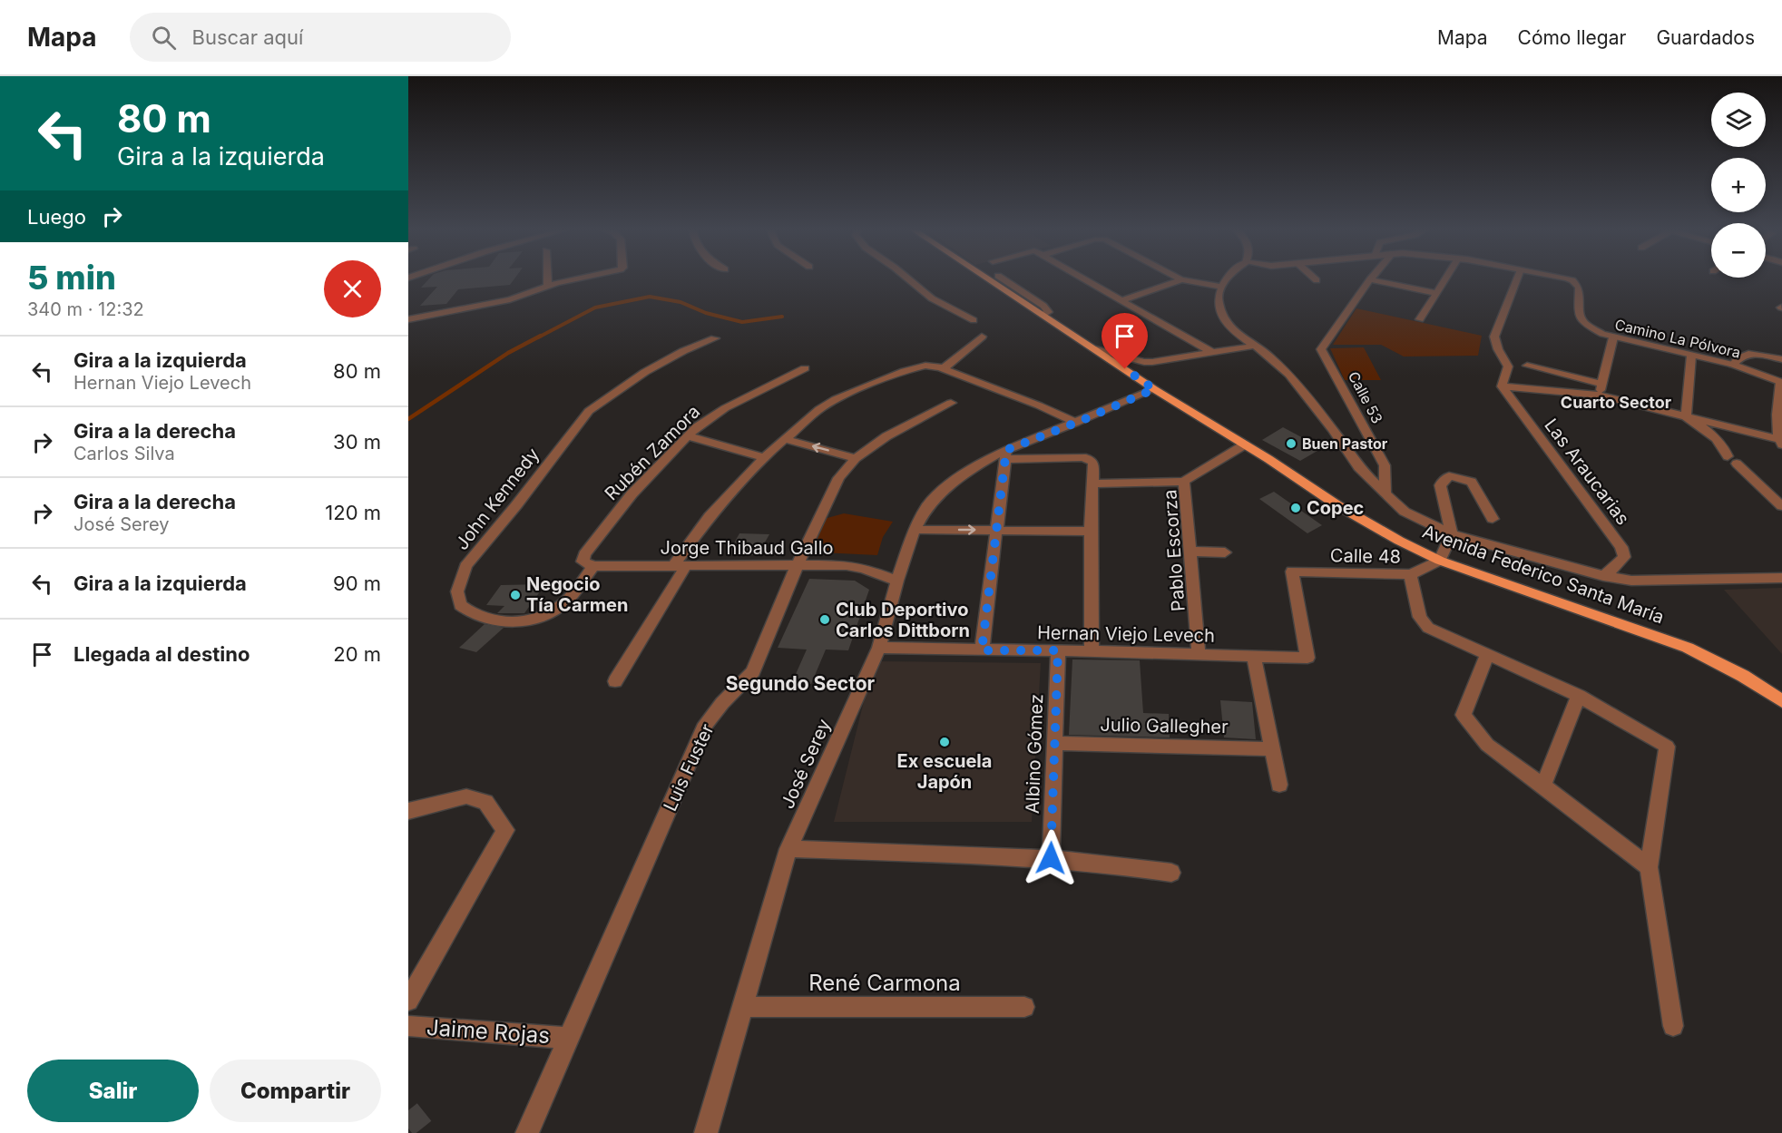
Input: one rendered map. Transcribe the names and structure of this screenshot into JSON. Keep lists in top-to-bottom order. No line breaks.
{"streets":{"main road":["Avenida Federico Santa María"],"street":["Camino La Pólvora","Calle 53","Rubén Zamora","Las Araucarias","John Kennedy","Jorge Thibaud Gallo","Pablo Escorza","Calle 48","Hernan Viejo Levech","Julio Gallegher","Albino Gómez","José Serey","Luis Fuster","René Carmona","Jaime Rojas"]},"crossings":[["Rubén Zamora","John Kennedy"],["Rubén Zamora","Jorge Thibaud Gallo"],["John Kennedy","Jorge Thibaud Gallo"],["Jorge Thibaud Gallo","José Serey"],["Jorge Thibaud Gallo","Luis Fuster"],["Pablo Escorza","Avenida Federico Santa María"],["Pablo Escorza","Hernan Viejo Levech"],["Calle 48","Avenida Federico Santa María"],["Calle 48","Hernan Viejo Levech"],["Avenida Federico Santa María","José Serey"],["Hernan Viejo Levech","Albino Gómez"],["Hernan Viejo Levech","José Serey"],["Julio Gallegher","Albino Gómez"],["José Serey","René Carmona"],["Luis Fuster","Jaime Rojas"]],"districts":["Cuarto Sector","Segundo Sector"],"places":["Buen Pastor","Copec","Negocio Tía Carmen","Club Deportivo Carlos Dittborn","Ex escuela Japón"],"page":{"header":"Mapa","search":"Buscar aquí","nav":["Mapa","Cómo llegar","Guardados"],"turn":["80 m","Gira a la izquierda"],"map_buttons":["+","−"],"then":"Luego","heading":["5 min","340 m · 12:32"],"list":[{"name":"Gira a la izquierda","note":"Hernan Viejo Levech","value":"80 m"},{"name":"Gira a la derecha","note":"Carlos Silva","value":"30 m"},{"name":"Gira a la derecha","note":"José Serey","value":"120 m"},{"name":"Gira a la izquierda","value":"90 m"},{"name":"Llegada al destino","value":"20 m"}],"buttons":["Salir","Compartir"]}}
